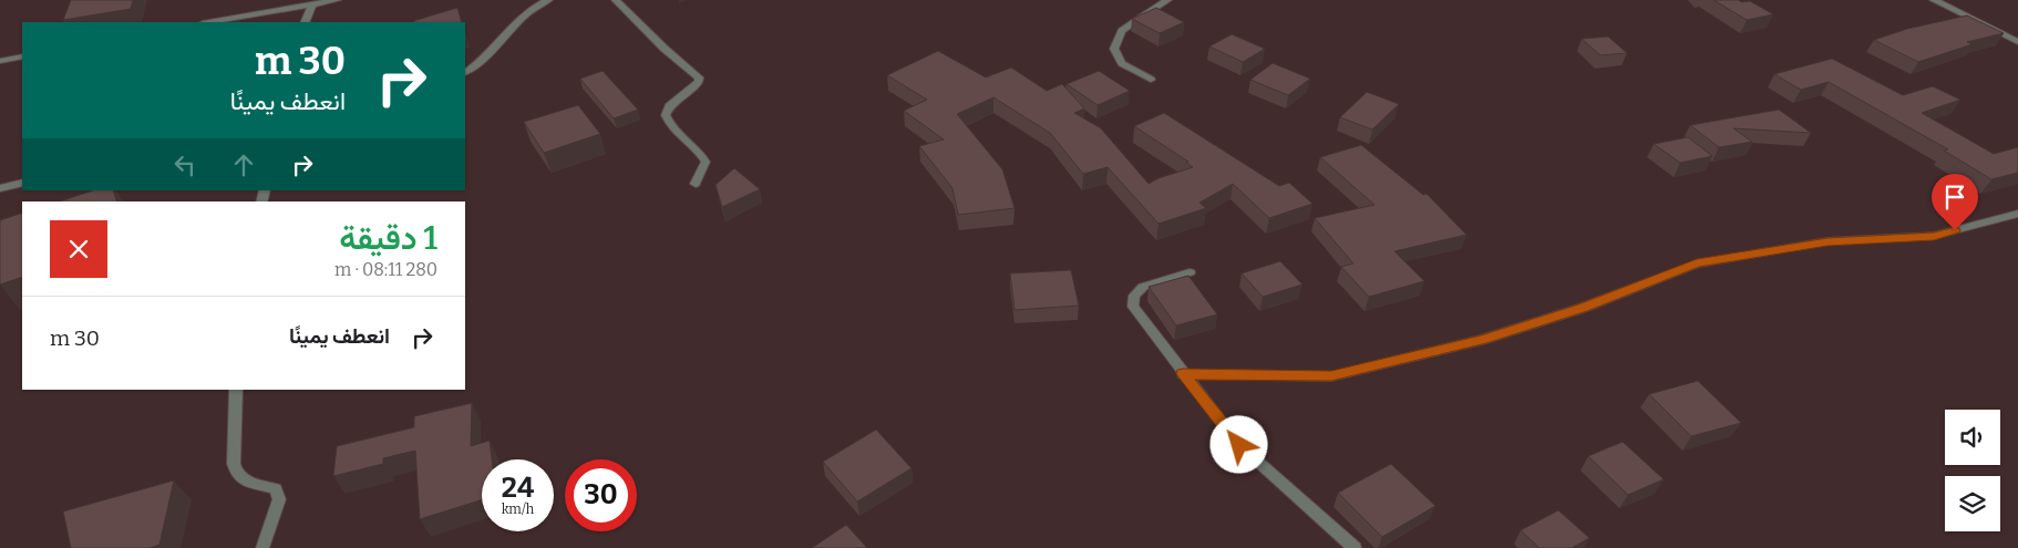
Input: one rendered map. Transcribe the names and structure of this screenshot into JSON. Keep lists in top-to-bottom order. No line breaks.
{"page":{"turn":["30 m","انعطف يمينًا"],"heading":["1 دقيقة","280 m · 08:11"],"list":[{"name":"انعطف يمينًا","value":"30 m"}],"speed":"24 km/h","limit":"30"}}
